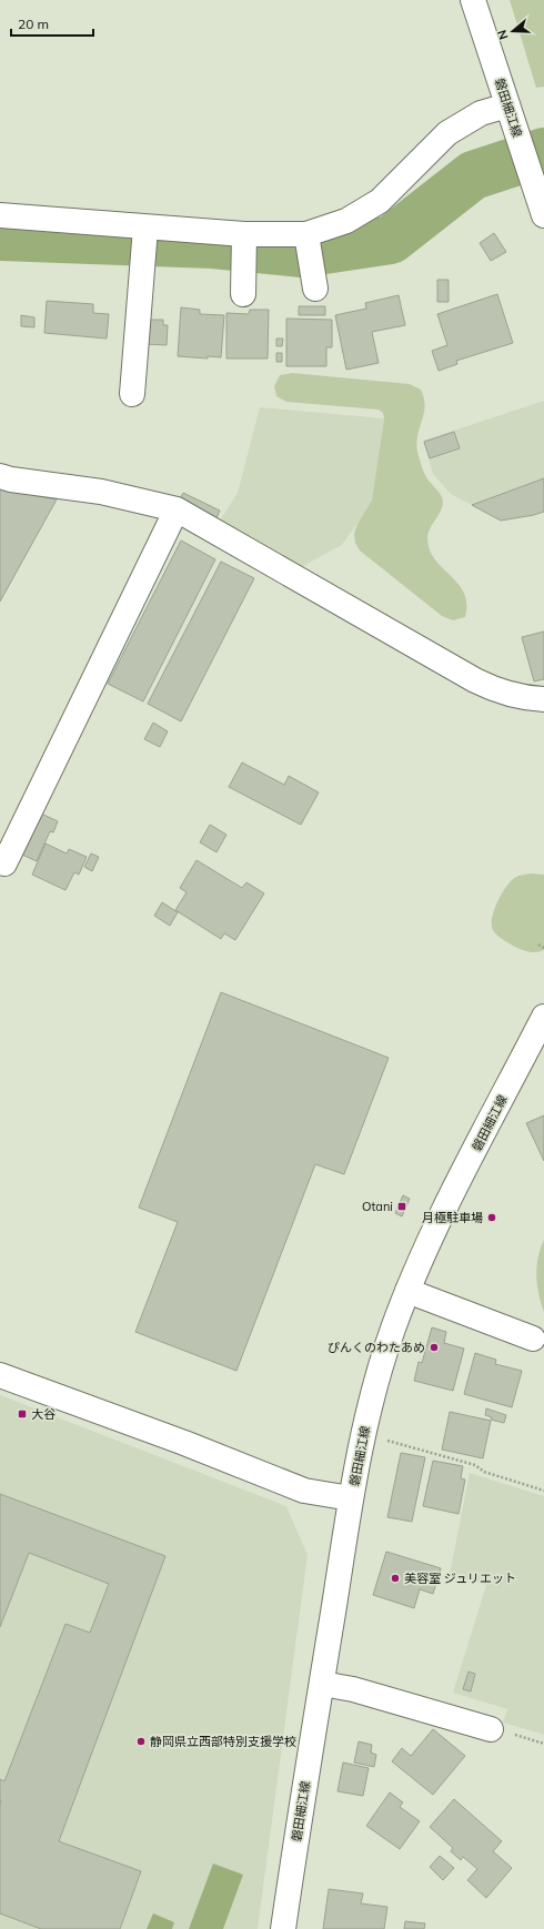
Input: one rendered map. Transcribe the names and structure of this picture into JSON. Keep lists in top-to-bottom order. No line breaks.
{"streets":{"street":["磐田細江線"]},"places":{"transit":["Otani","大谷"],"other":["月極駐車場","ぴんくのわたあめ","美容室 ジュリエット","静岡県立西部特別支援学校"]},"scale_bar":"20 m","north":"left"}
